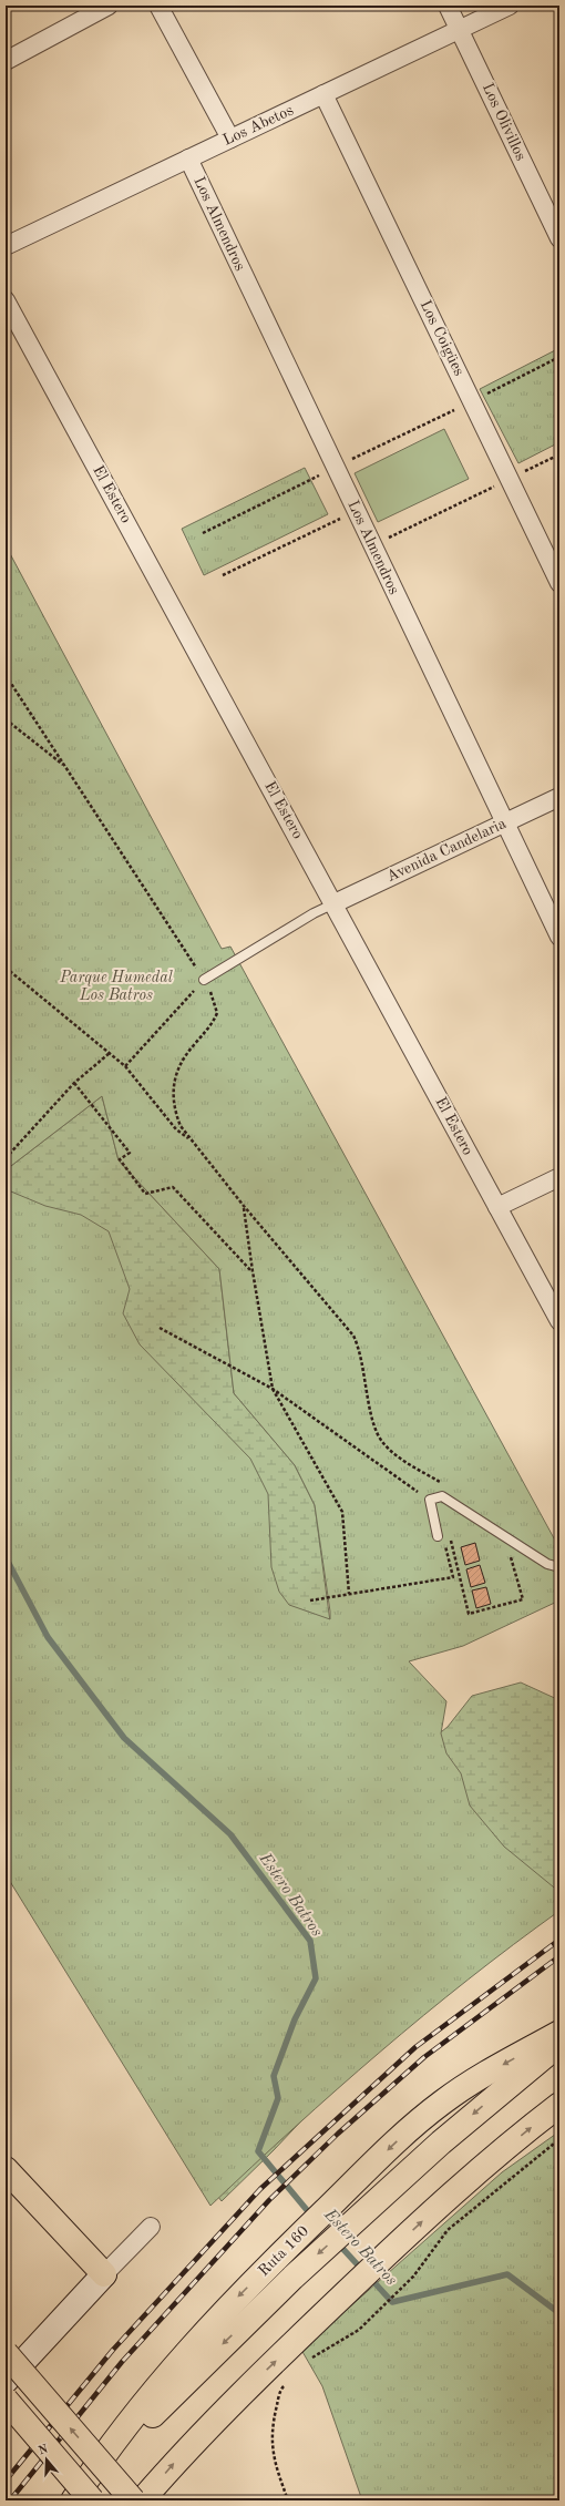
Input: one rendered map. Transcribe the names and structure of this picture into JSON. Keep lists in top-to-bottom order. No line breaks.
{"streets":{"highway":["Ruta 160"],"street":["Los Olivillos","Los Abetos","Los Almendros","Los Coigües","El Estero","Avenida Candelaria"]},"crossings":[["Los Olivillos","Los Abetos"],["Los Abetos","Los Almendros"],["Los Abetos","Los Coigües"],["Los Almendros","Avenida Candelaria"],["El Estero","Avenida Candelaria"]],"water":["Estero Batros"],"parks":["Parque Humedal Los Batros"],"north":"top"}
